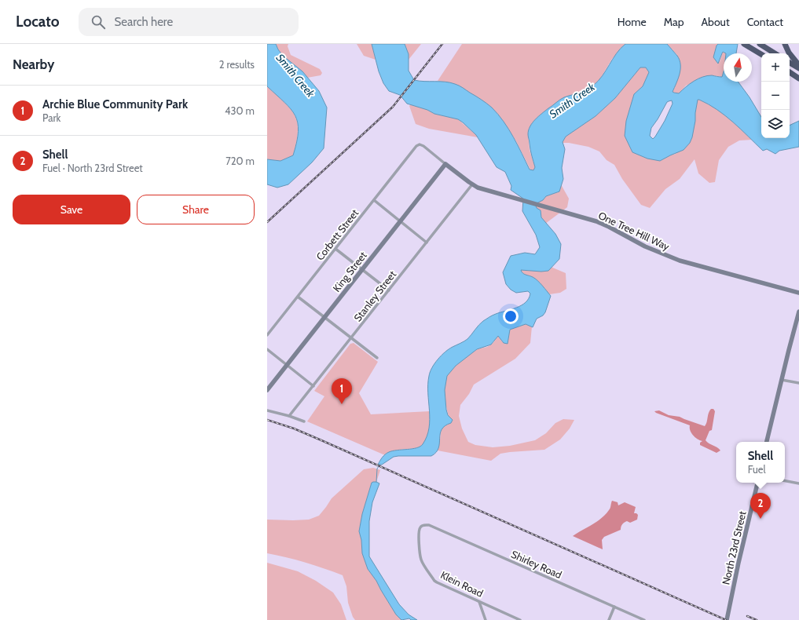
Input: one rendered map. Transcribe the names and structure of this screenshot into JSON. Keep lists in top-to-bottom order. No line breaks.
{"streets":{"street":["One Tree Hill Way","Corbett Street","King Street","Stanley Street","North 23rd Street","Shirley Road","Klein Road"]},"crossings":[["One Tree Hill Way","Corbett Street"],["One Tree Hill Way","King Street"],["One Tree Hill Way","Stanley Street"],["Shirley Road","Klein Road"]],"water":["Smith Creek"],"north":"top","page":{"header":"Locato","search":"Search here","nav":["Home","Map","About","Contact"],"heading":["Nearby","2 results"],"map_buttons":["+","−"],"list":[{"mark":"1","name":"Archie Blue Community Park","note":"Park","value":"430 m"},{"mark":"2","name":"Shell","note":"Fuel · North 23rd Street","value":"720 m"}],"buttons":["Save","Share"],"pins":["1","2"],"popup":["Shell","Fuel"]}}
